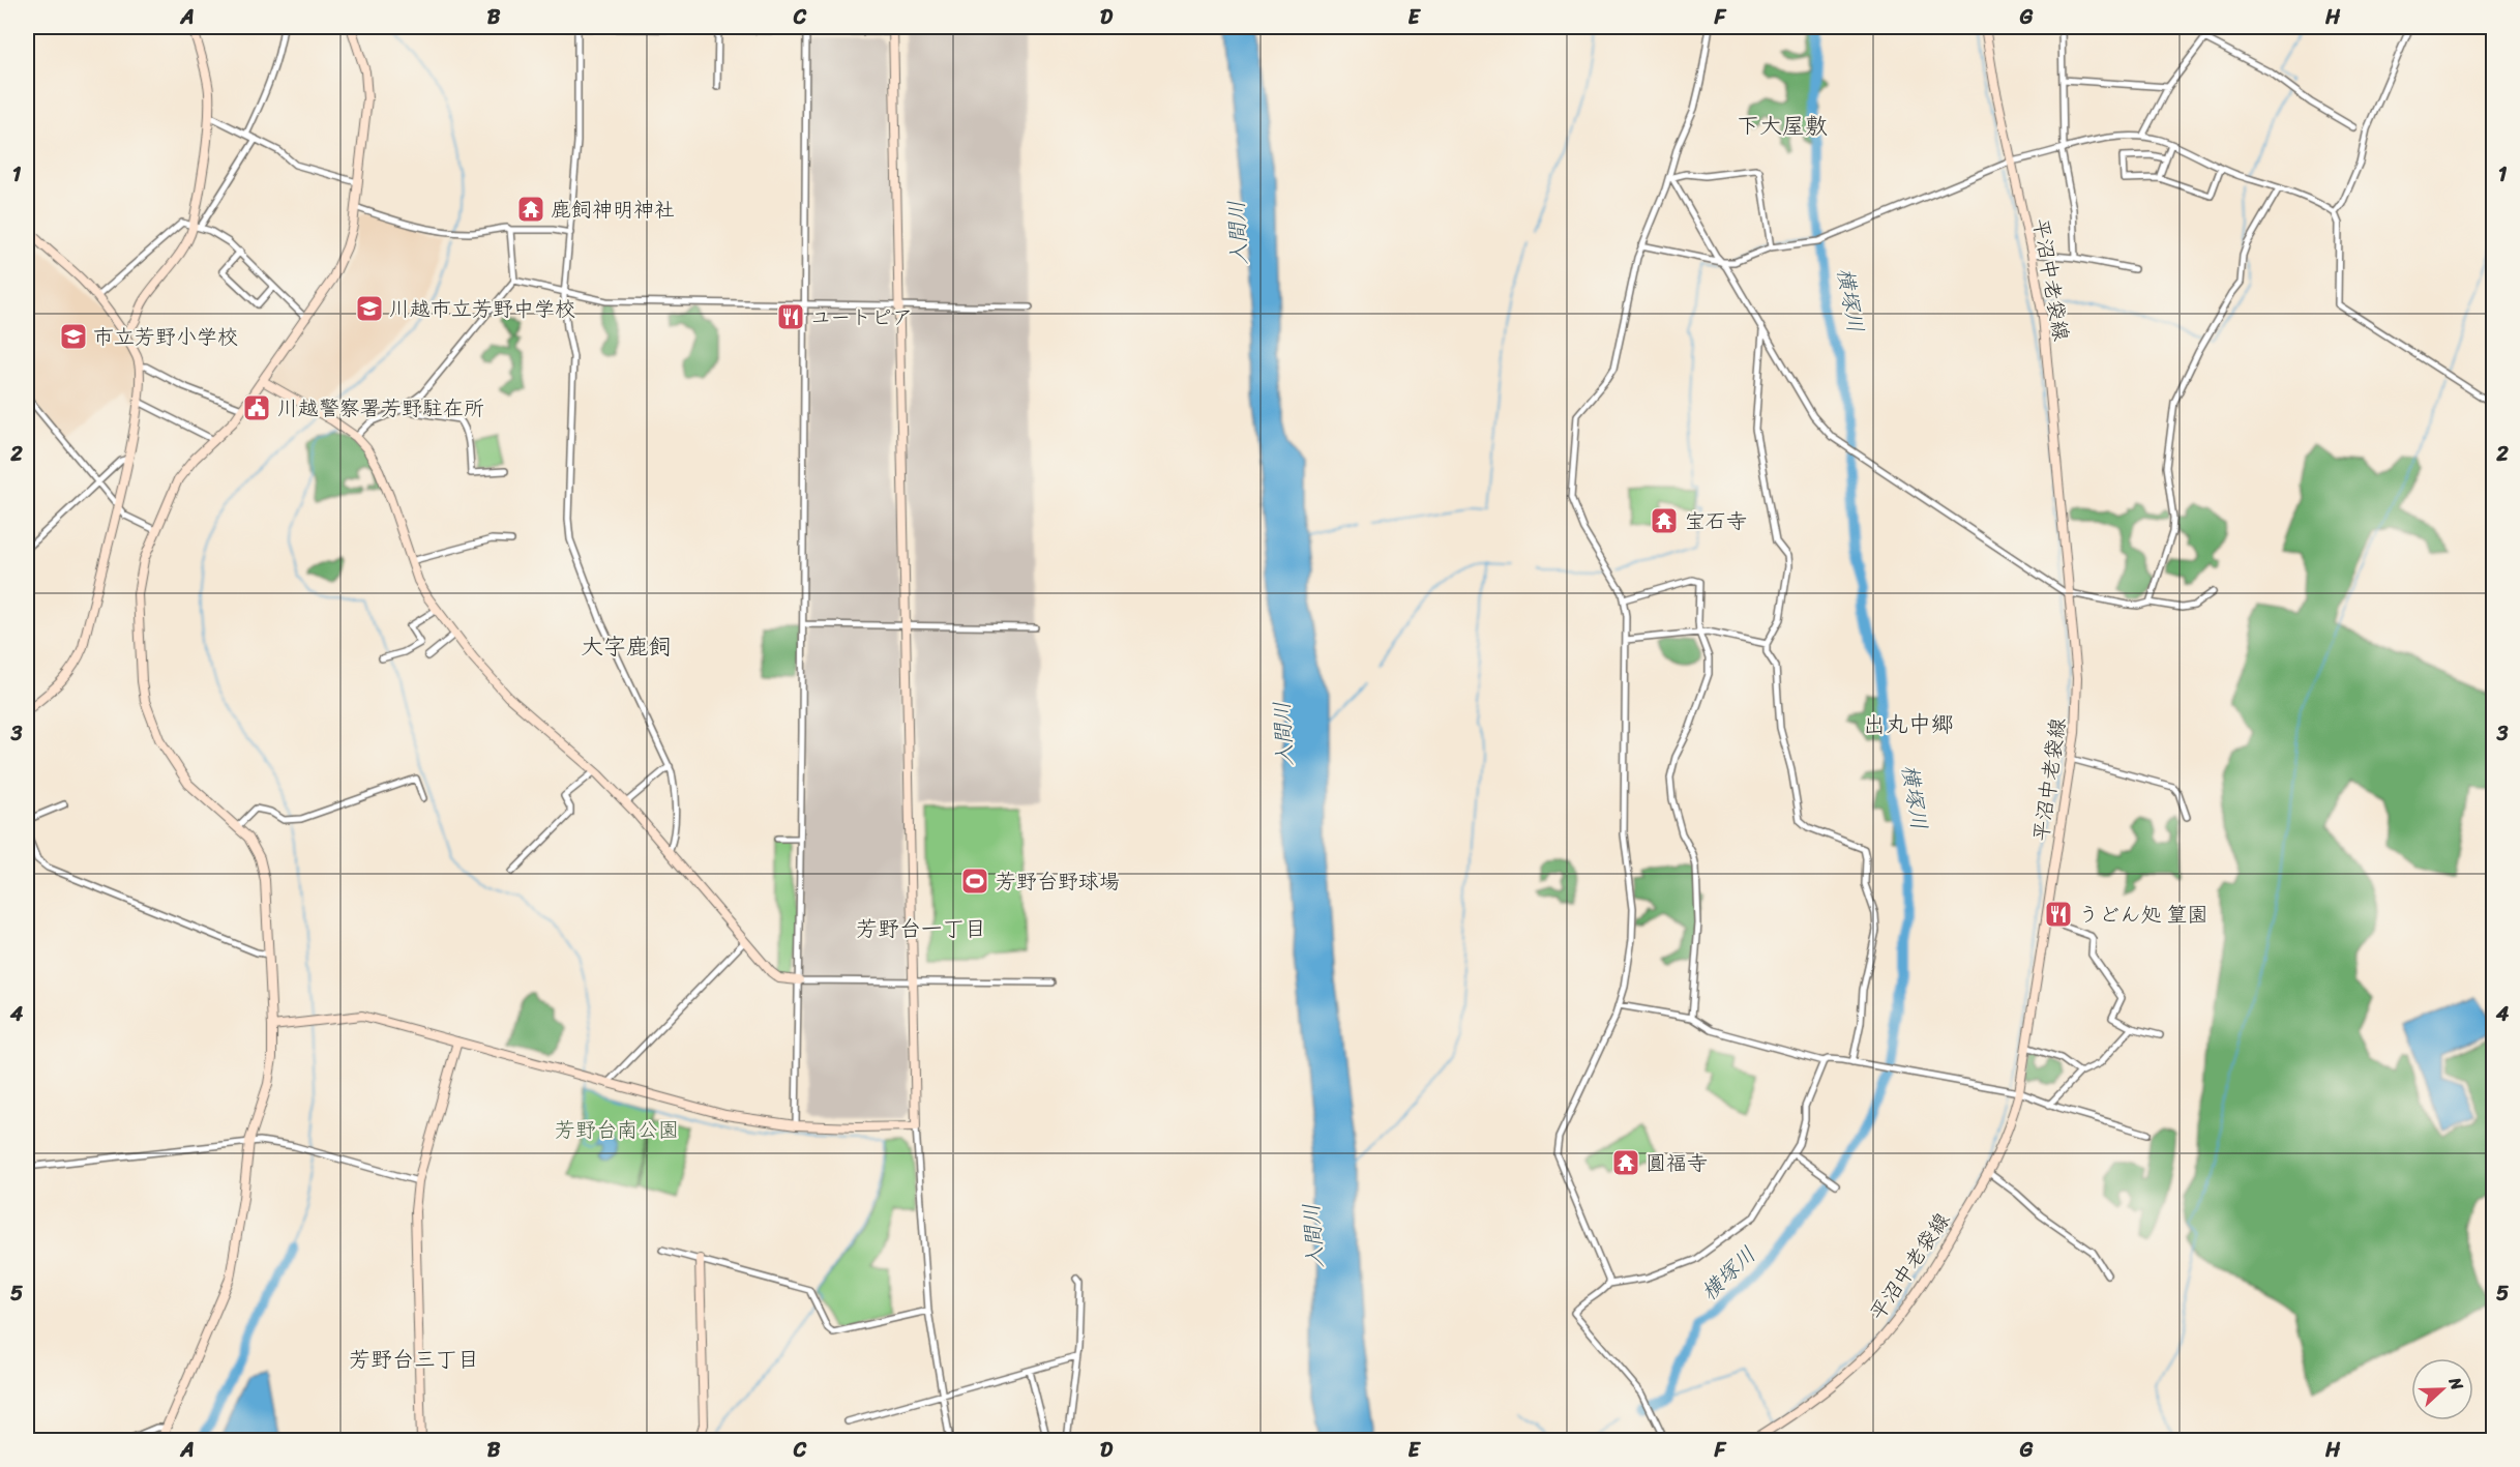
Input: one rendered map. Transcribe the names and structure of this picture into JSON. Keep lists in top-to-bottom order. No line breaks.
{"streets":{"street":["平沼中老袋線"]},"districts":["下大屋敷","大字鹿飼","出丸中郷","芳野台一丁目","芳野台三丁目"],"water":["入間川","横塚川"],"parks":["芳野台南公園"],"places":{"temple":["鹿飼神明神社","宝石寺","圓福寺"],"school or university":["川越市立芳野中学校","市立芳野小学校"],"restaurant":["ユートピア","うどん処 篁園"],"public building":["川越警察署芳野駐在所"],"sports":["芳野台野球場"]},"north":"right","grid":{"columns":["A","B","C","D","E","F","G","H"],"rows":["1","2","3","4","5"]}}
